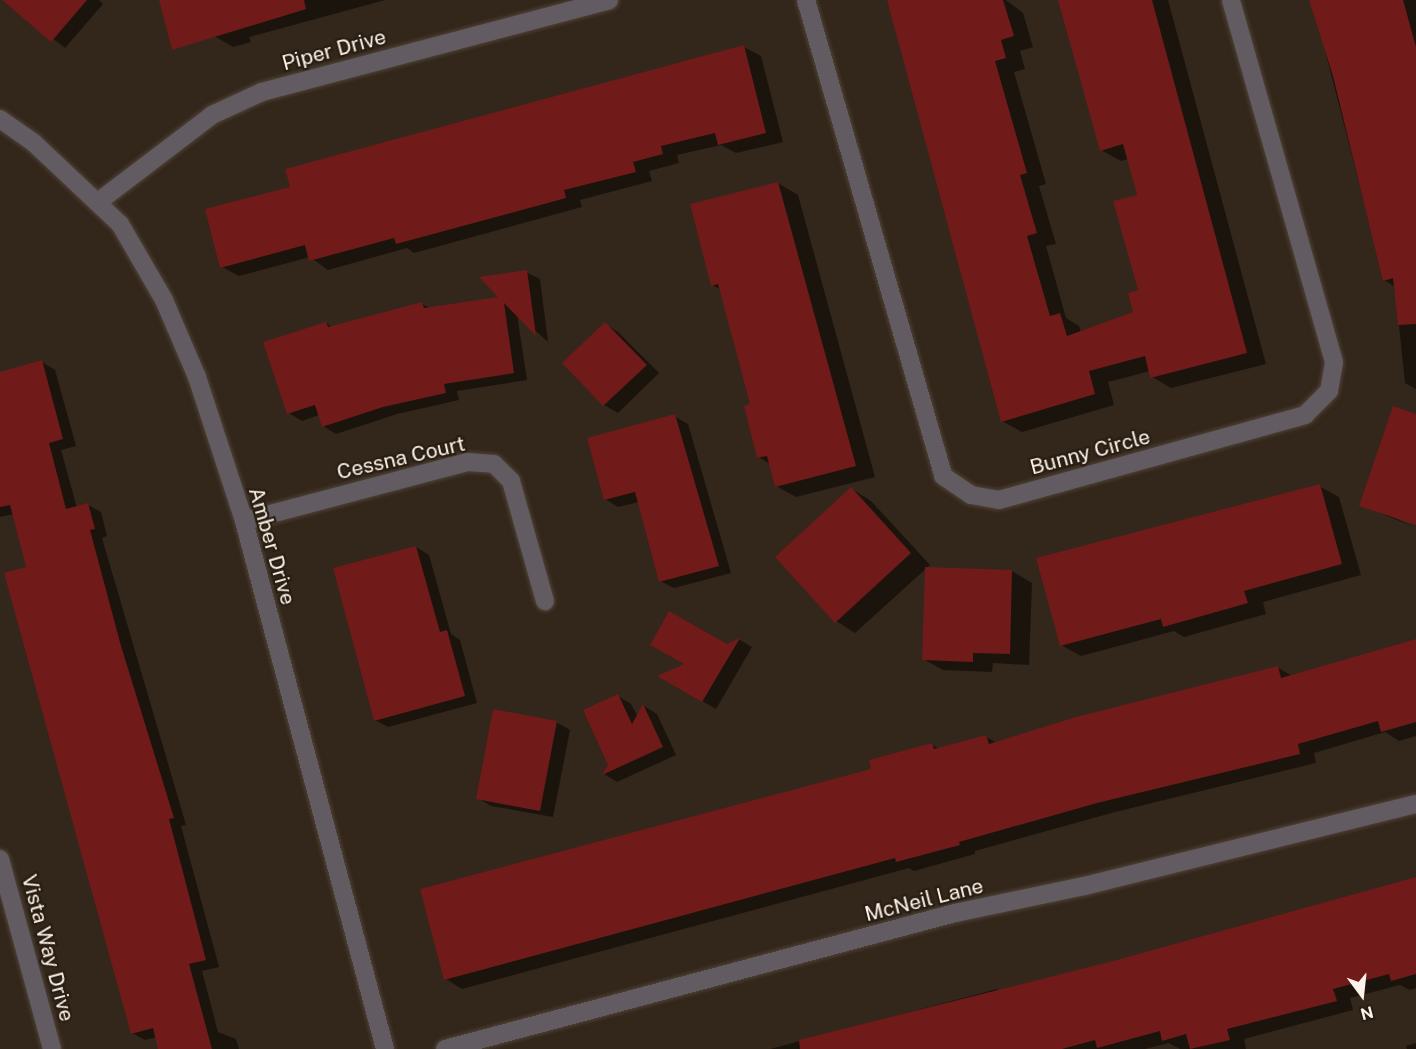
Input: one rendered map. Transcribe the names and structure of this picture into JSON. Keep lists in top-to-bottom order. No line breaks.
{"streets":{"street":["Piper Drive","Bunny Circle","Cessna Court","Amber Drive","McNeil Lane","Vista Way Drive"]},"crossings":[["Piper Drive","Amber Drive"],["Cessna Court","Amber Drive"]],"north":"bottom"}
